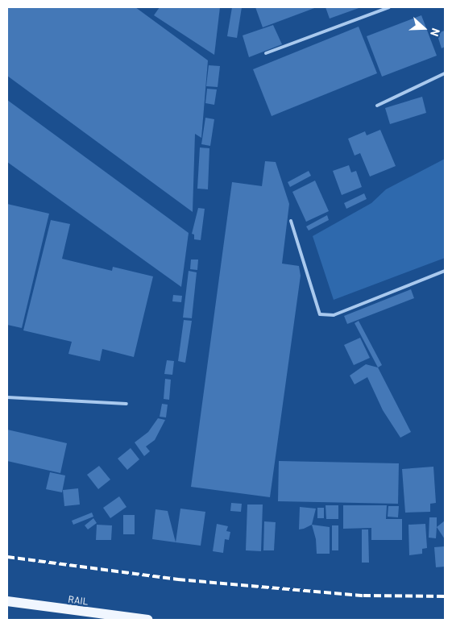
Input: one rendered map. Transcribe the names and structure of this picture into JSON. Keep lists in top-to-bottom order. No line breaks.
{"streets":{"main road":["RAIL"]},"north":"right"}
